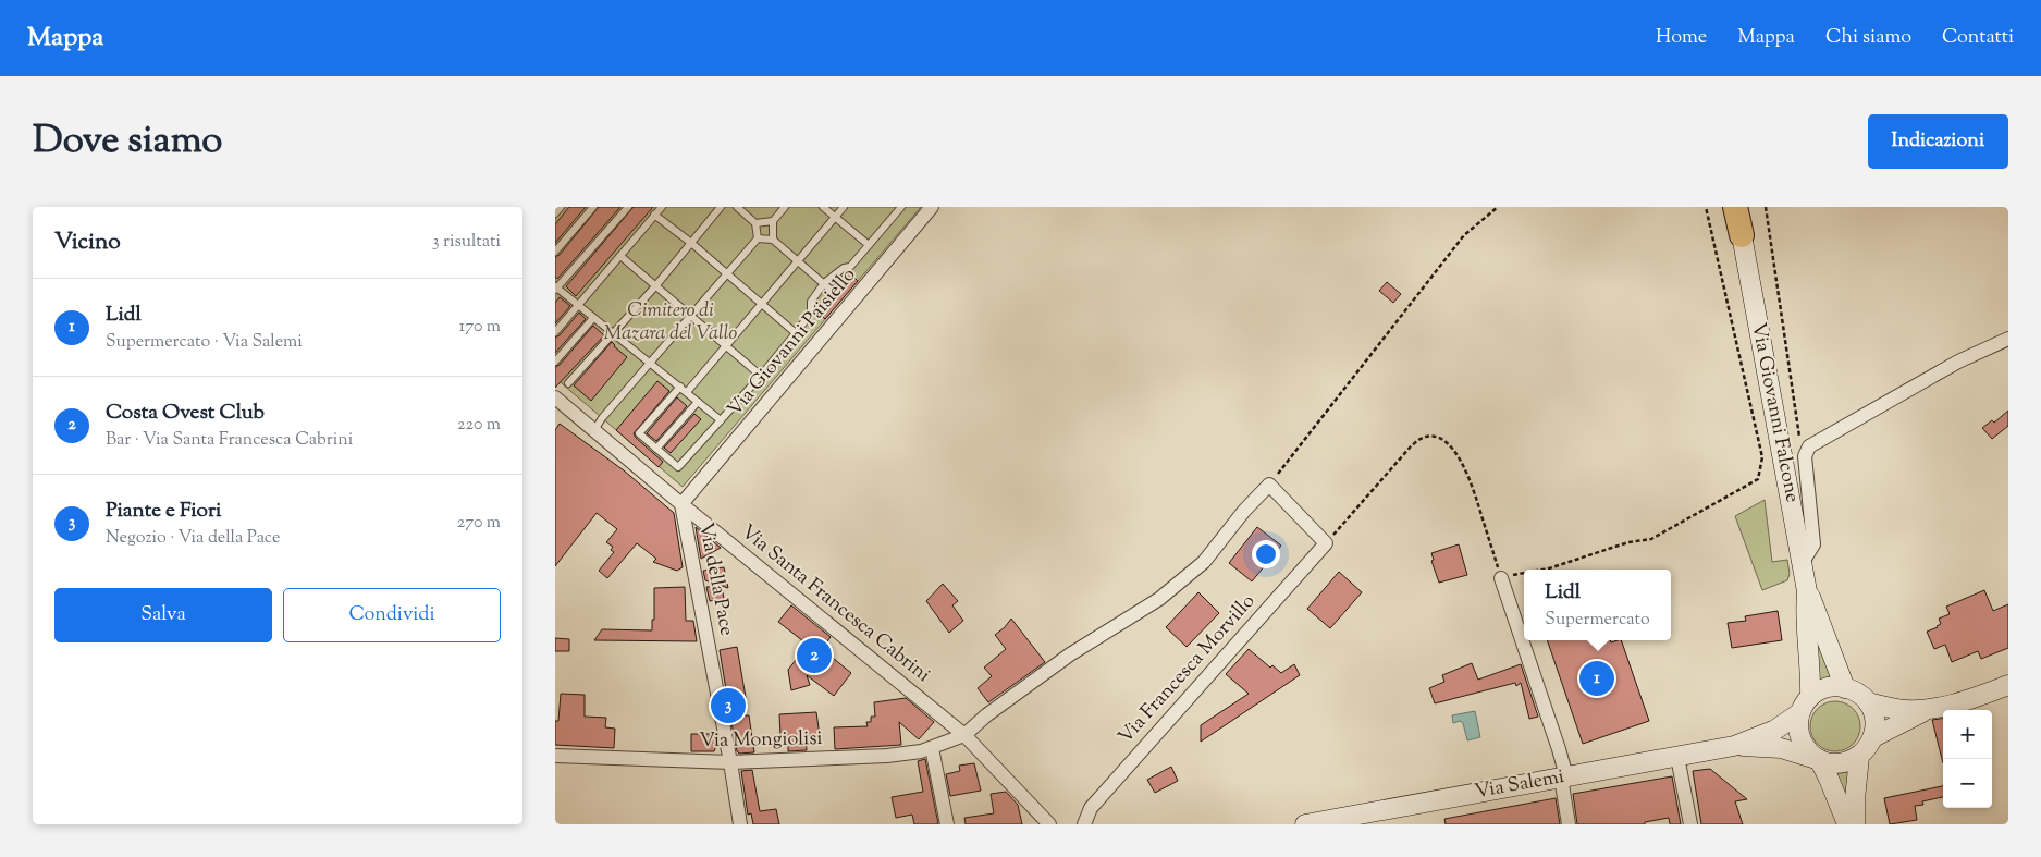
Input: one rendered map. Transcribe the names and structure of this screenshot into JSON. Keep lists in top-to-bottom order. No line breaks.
{"streets":{"main road":["Via Giovanni Falcone","Via Salemi"],"street":["Via Giovanni Paisiello","Via della Pace","Via Santa Francesca Cabrini","Via Francesca Morvillo","Via Mongiolisi"]},"crossings":[["Via Giovanni Paisiello","Via della Pace"],["Via Giovanni Paisiello","Via Santa Francesca Cabrini"],["Via della Pace","Via Santa Francesca Cabrini"],["Via della Pace","Via Mongiolisi"],["Via Santa Francesca Cabrini","Via Mongiolisi"]],"parks":["Cimitero di Mazara del Vallo"],"page":{"header":"Mappa","nav":["Home","Mappa","Chi siamo","Contatti"],"title":"Dove siamo","buttons":["Indicazioni",["Salva","Condividi"]],"heading":["Vicino","3 risultati"],"list":[{"mark":"1","name":"Lidl","note":"Supermercato · Via Salemi","value":"170 m"},{"mark":"2","name":"Costa Ovest Club","note":"Bar · Via Santa Francesca Cabrini","value":"220 m"},{"mark":"3","name":"Piante e Fiori","note":"Negozio · Via della Pace","value":"270 m"}],"popup":["Lidl","Supermercato"],"pins":["2","1","3"],"map_buttons":["+","−"]}}
